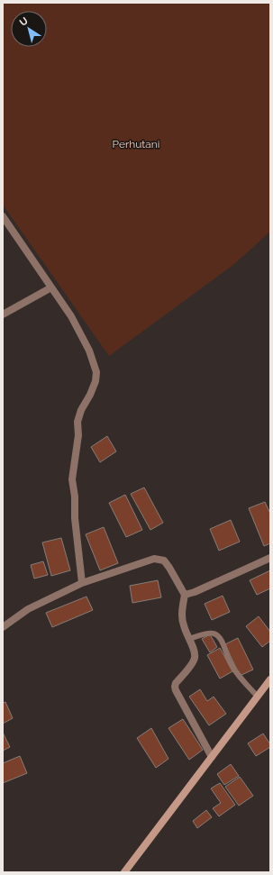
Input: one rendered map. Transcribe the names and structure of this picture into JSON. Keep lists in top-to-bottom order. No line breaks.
{"parks":["Perhutani"],"north":"top left"}
